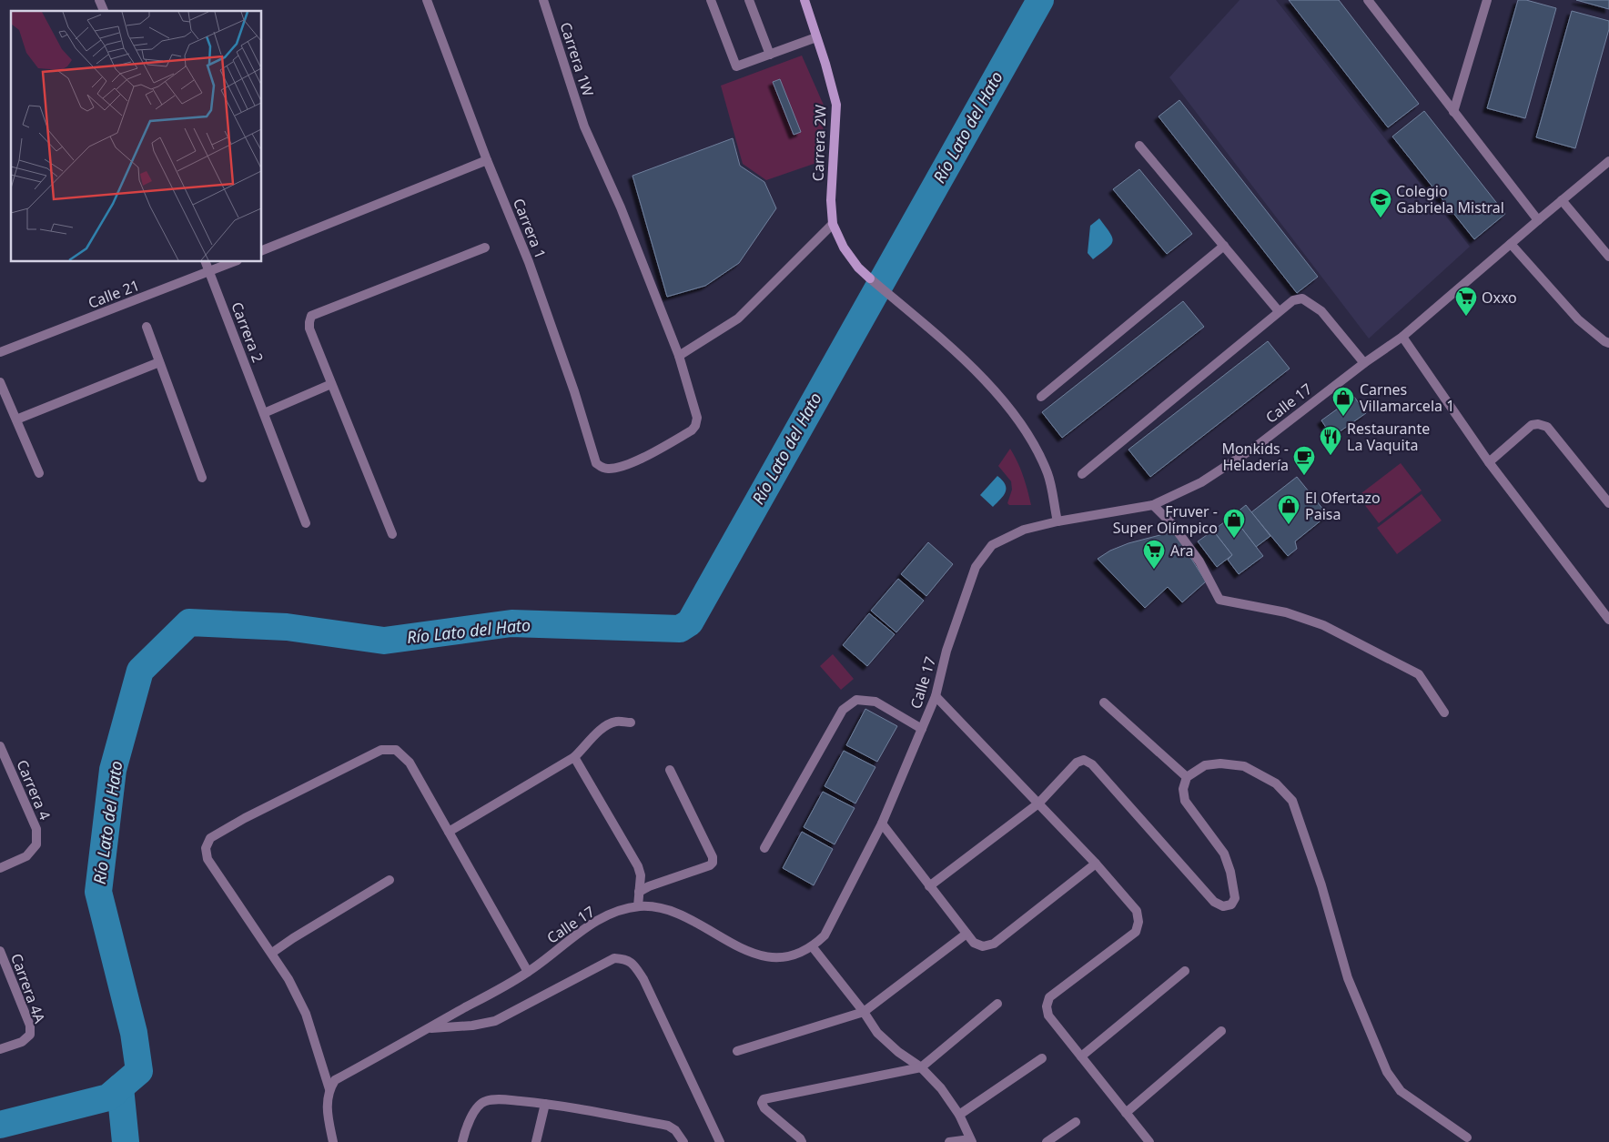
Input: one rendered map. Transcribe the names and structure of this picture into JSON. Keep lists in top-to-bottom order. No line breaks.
{"streets":{"street":["Carrera 1W","Carrera 2W","Carrera 1","Calle 21","Carrera 2","Calle 17","Carrera 4","Carrera 4A"]},"crossings":[["Carrera 1W","Carrera 1"],["Carrera 2W","Calle 17"],["Calle 21","Carrera 2"]],"water":["Río Lato del Hato"],"places":{"school or university":["Colegio Gabriela Mistral"],"supermarket":["Oxxo","Ara"],"shop":["Carnes Villamarcela 1","El Ofertazo Paisa","Fruver - Super Olímpico"],"restaurant":["Restaurante La Vaquita"],"cafe":["Monkids - Heladería"]}}
